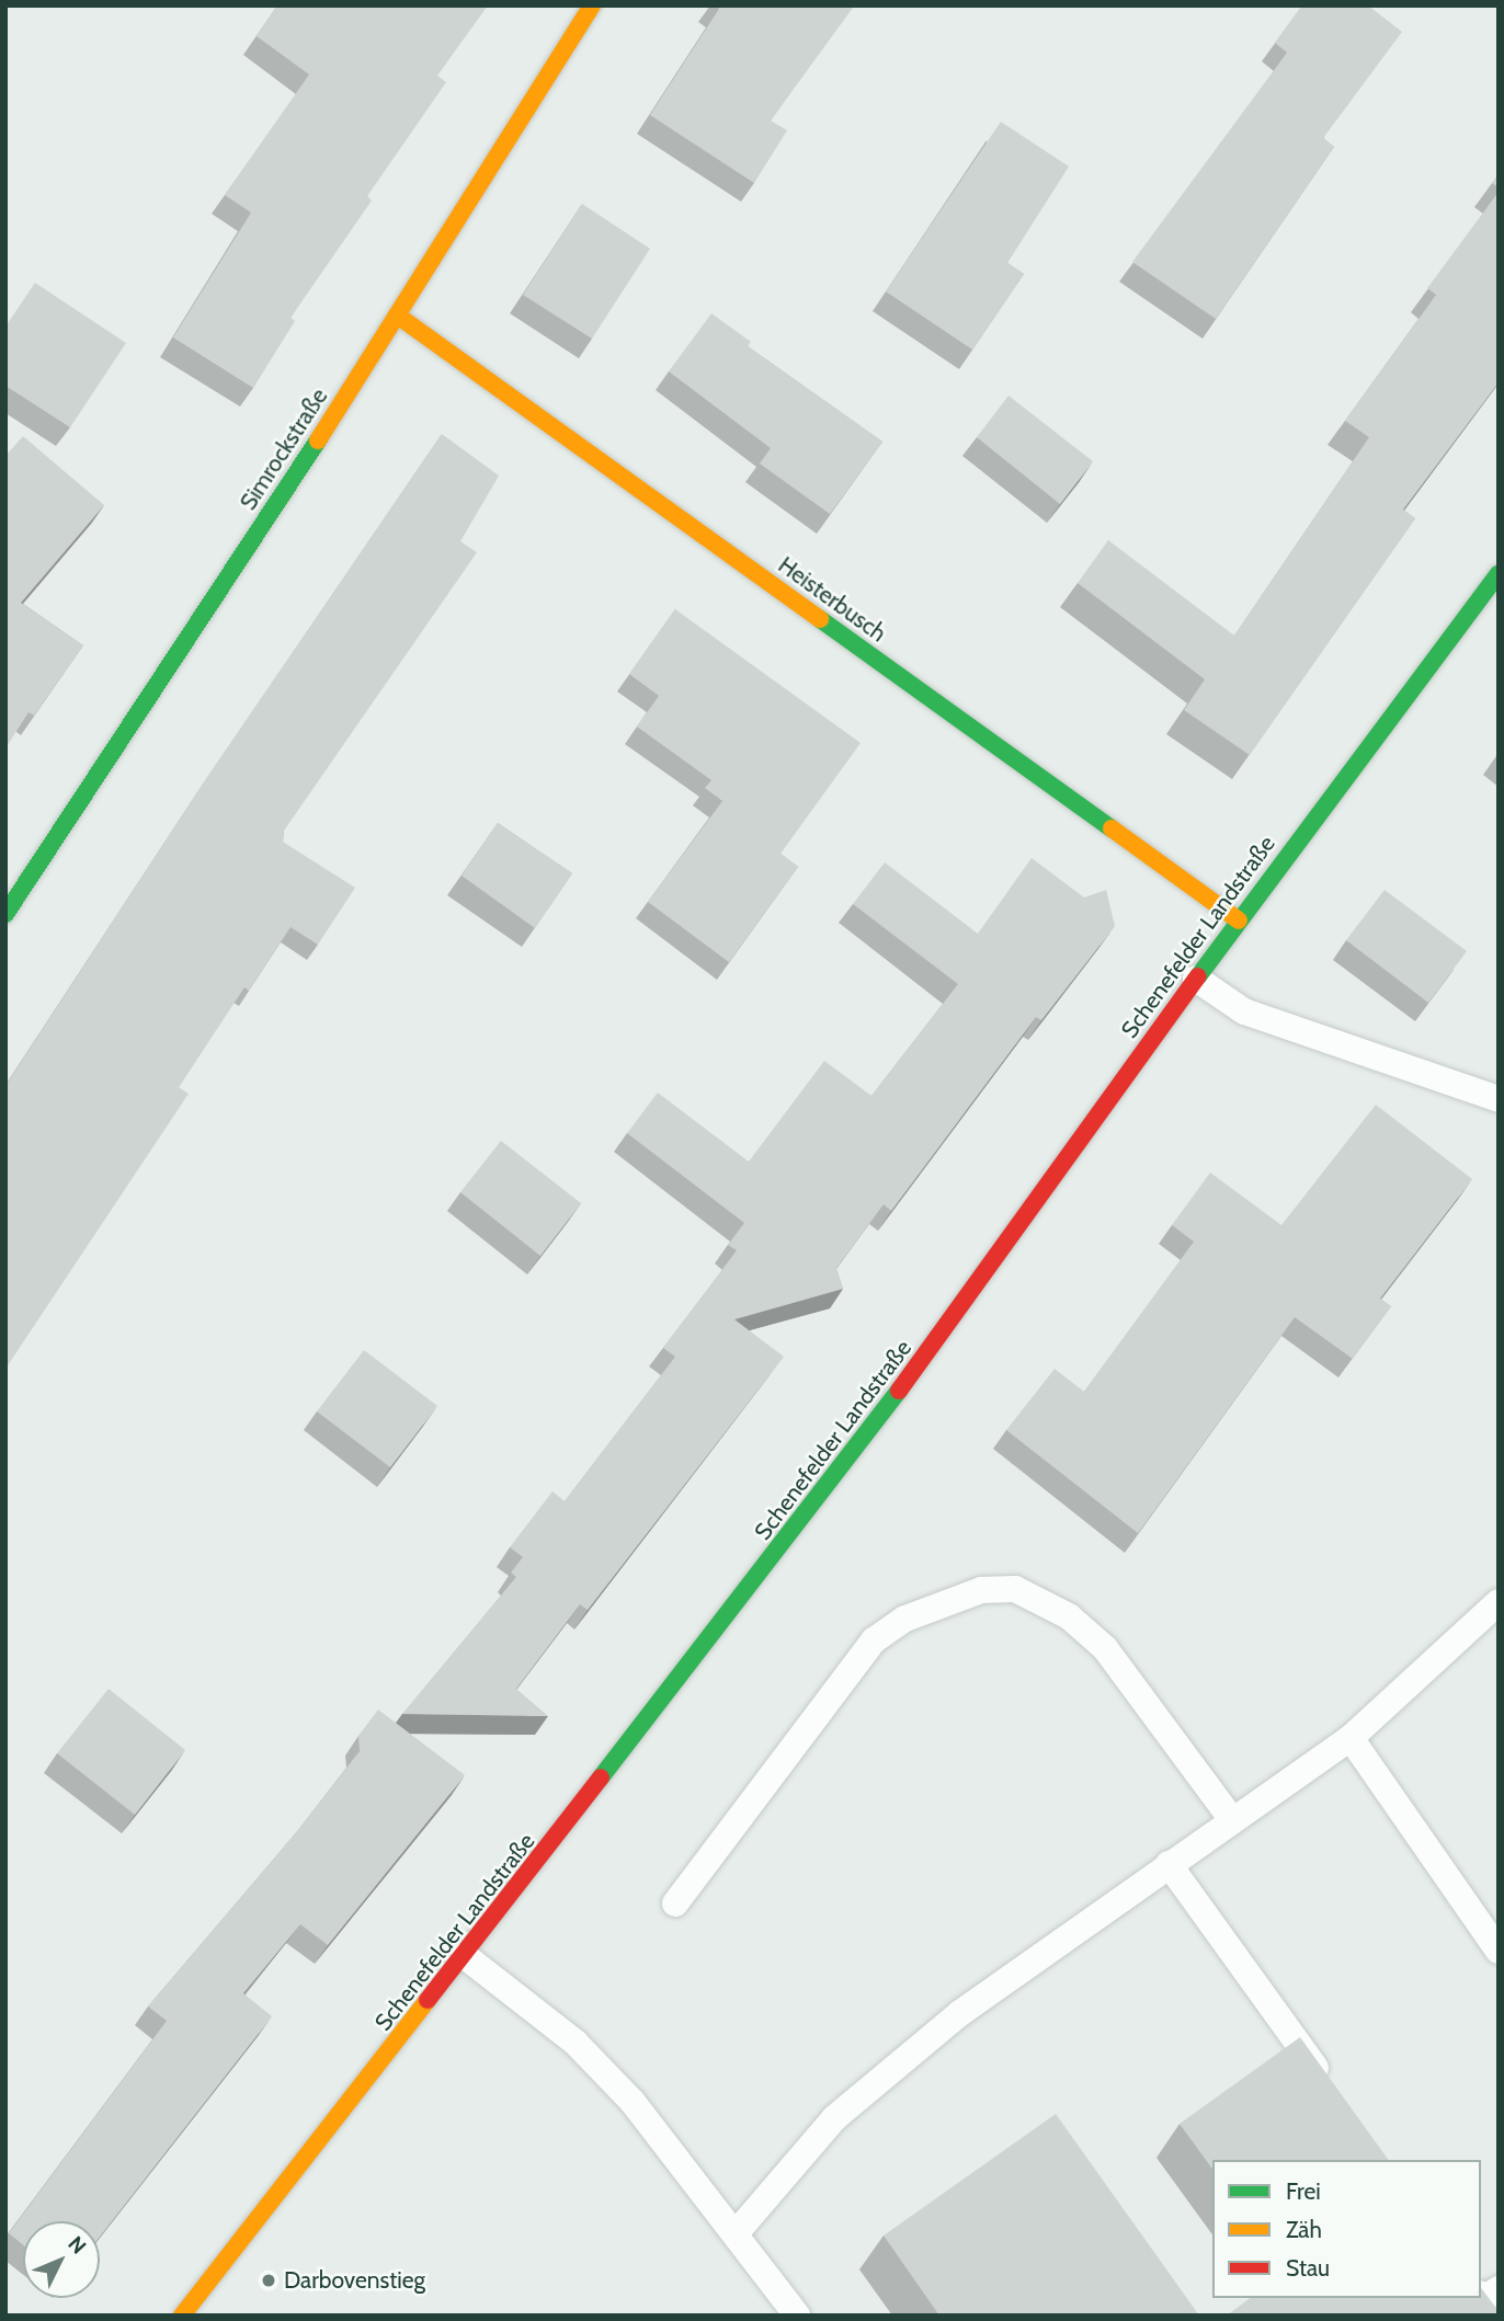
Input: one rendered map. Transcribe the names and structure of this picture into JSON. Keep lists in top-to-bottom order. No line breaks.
{"streets":{"street":["Simrockstraße","Heisterbusch","Schenefelder Landstraße"]},"crossings":[["Simrockstraße","Heisterbusch"],["Heisterbusch","Schenefelder Landstraße"]],"places":["Darbovenstieg"],"legend":["Frei","Zäh","Stau"],"north":"top right"}
